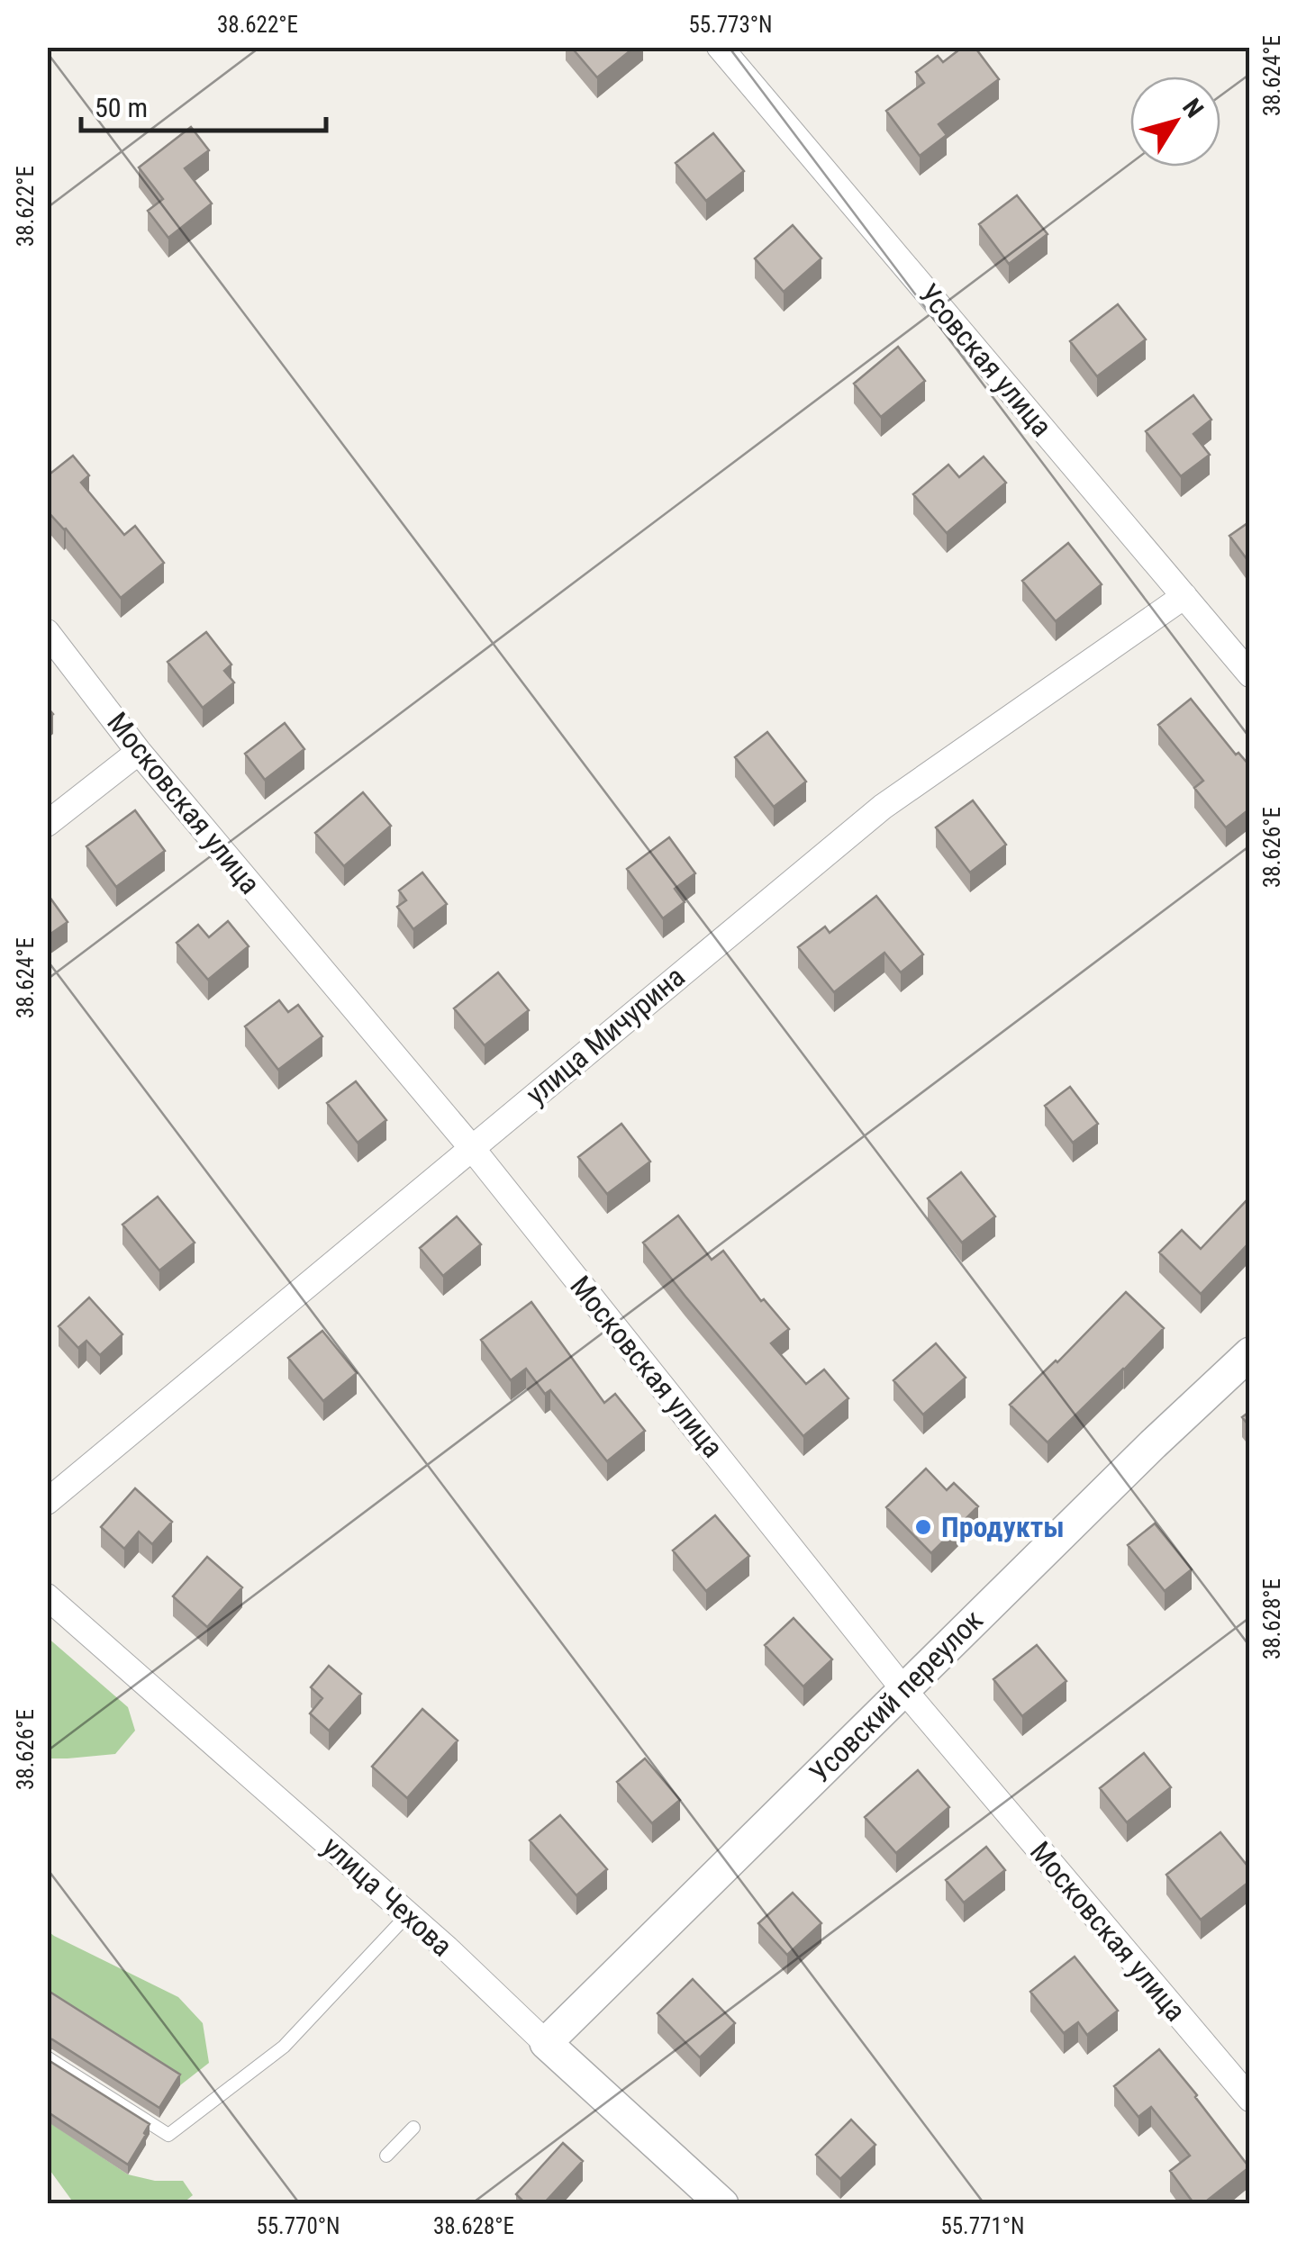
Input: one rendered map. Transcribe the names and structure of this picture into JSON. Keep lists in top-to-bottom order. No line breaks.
{"streets":{"street":["Усовская улица","Московская улица","улица Мичурина","Усовский переулок","улица Чехова"]},"crossings":[["Усовская улица","улица Мичурина"],["Московская улица","улица Мичурина"],["Московская улица","Усовский переулок"],["Усовский переулок","улица Чехова"]],"places":["Продукты"],"scale_bar":"50 m","north":"top right","coordinates":["38.622°E","55.773°N","38.624°E","38.626°E","38.628°E","55.770°N","55.771°N"]}
